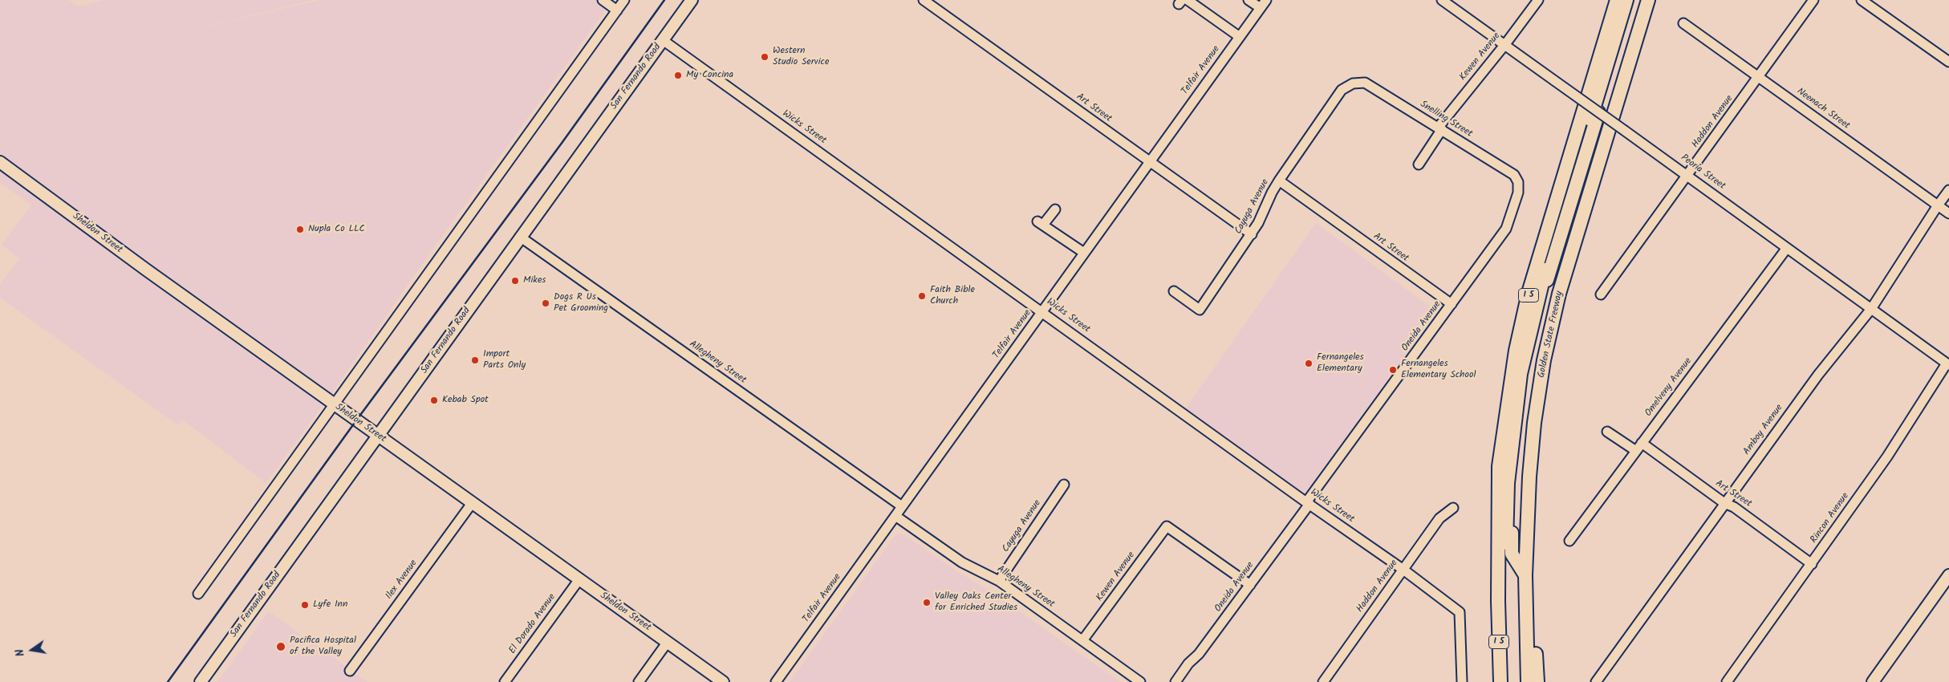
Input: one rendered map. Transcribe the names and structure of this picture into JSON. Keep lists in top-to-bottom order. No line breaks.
{"streets":{"highway":["I 5","Golden State Freeway"],"main road":["San Fernando Road","Sheldon Street"],"street":["Kewen Avenue","Telfair Avenue","Art Street","Neenach Street","Snelling Street","Haddon Avenue","Wicks Street","Peoria Street","Cayuga Avenue","Oneida Avenue","Allegheny Street","Omelveny Avenue","Amboy Avenue","Rincon Avenue","Ilex Avenue","El Dorado Avenue"]},"crossings":[["Kewen Avenue","Snelling Street"],["Kewen Avenue","Peoria Street"],["Kewen Avenue","Oneida Avenue"],["Kewen Avenue","Allegheny Street"],["Telfair Avenue","Art Street"],["Telfair Avenue","Wicks Street"],["Telfair Avenue","Allegheny Street"],["San Fernando Road","Wicks Street"],["San Fernando Road","Sheldon Street"],["San Fernando Road","Allegheny Street"],["Art Street","Cayuga Avenue"],["Art Street","Oneida Avenue"],["Art Street","Omelveny Avenue"],["Art Street","Amboy Avenue"],["Art Street","Rincon Avenue"],["Neenach Street","Haddon Avenue"],["Neenach Street","Amboy Avenue"],["Snelling Street","Cayuga Avenue"],["Snelling Street","Oneida Avenue"],["Haddon Avenue","Wicks Street"],["Haddon Avenue","Peoria Street"],["Wicks Street","Oneida Avenue"],["Peoria Street","Omelveny Avenue"],["Peoria Street","Amboy Avenue"],["Peoria Street","Rincon Avenue"],["Cayuga Avenue","Allegheny Street"],["Sheldon Street","Ilex Avenue"],["Sheldon Street","El Dorado Avenue"]],"places":["Western Studio Service","My Concina","Nupla Co LLC","Mikes","Faith Bible Church","Dogs R Us Pet Grooming","Import Parts Only","Fernangeles Elementary","Fernangeles Elementary School","Kebab Spot","Valley Oaks Center for Enriched Studies","Lyfe Inn","Pacifica Hospital of the Valley"],"north":"left"}
